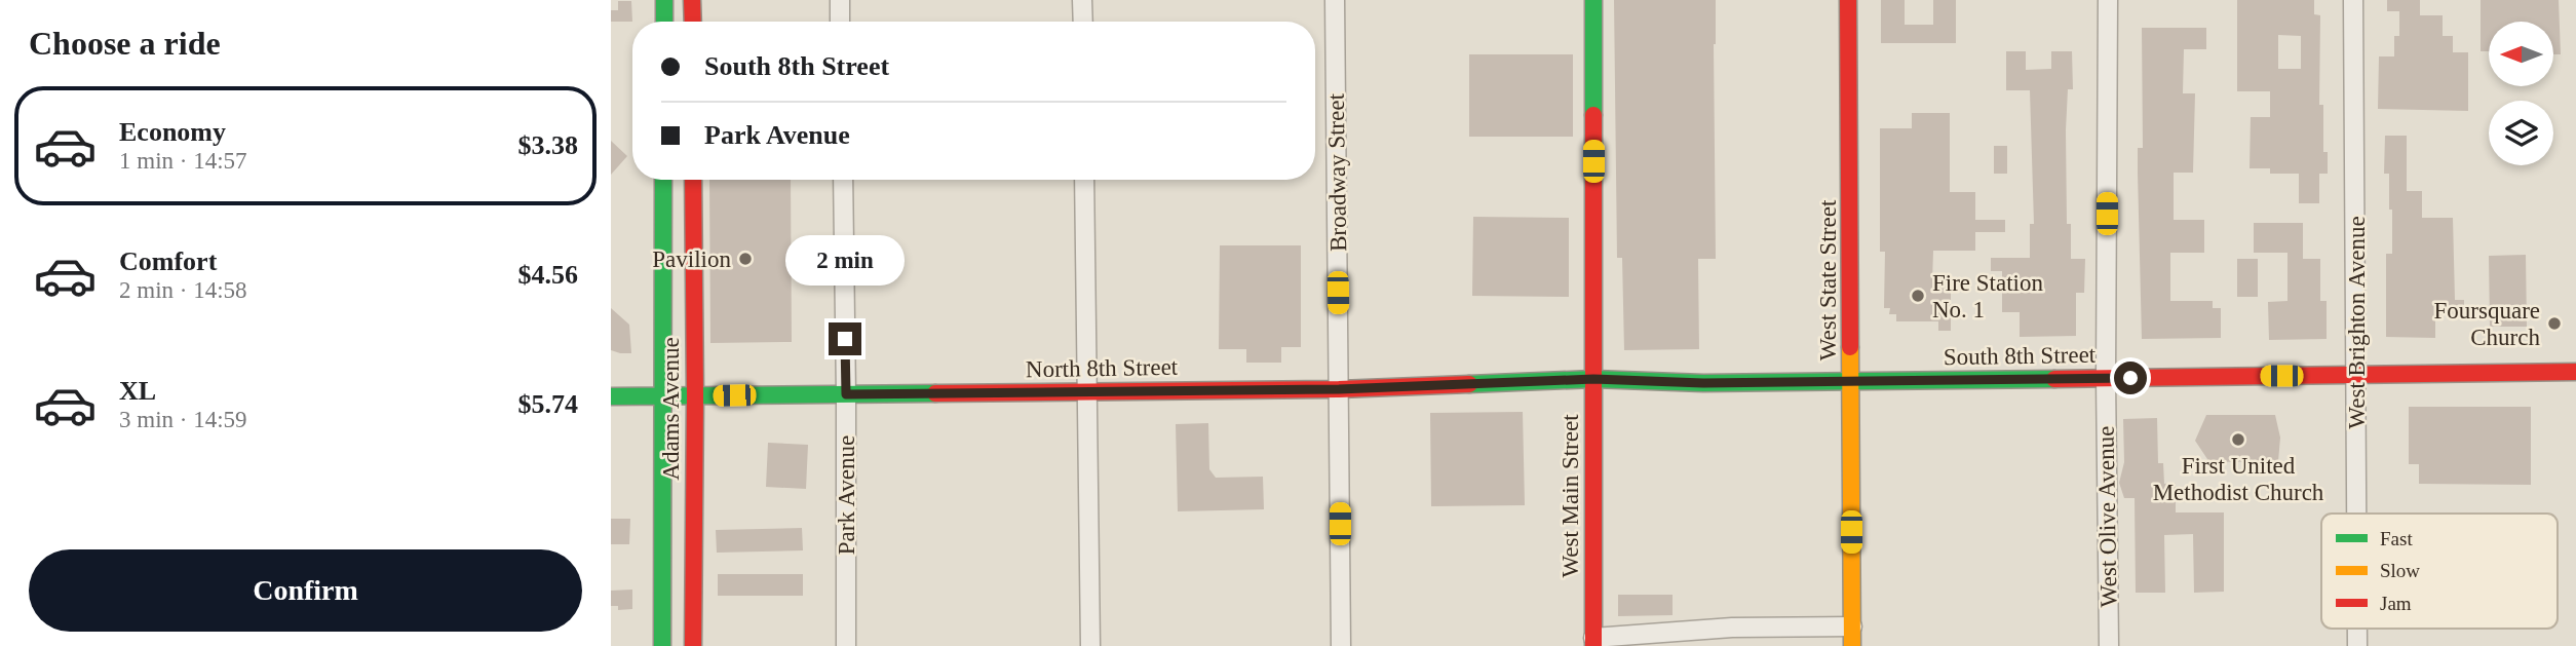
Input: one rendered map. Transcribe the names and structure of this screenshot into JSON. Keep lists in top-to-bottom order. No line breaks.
{"streets":{"street":["Broadway Street","West State Street","West Brighton Avenue","South 8th Street","North 8th Street","Adams Avenue","Park Avenue","West Main Street","West Olive Avenue"]},"crossings":[["Broadway Street","North 8th Street"],["West State Street","South 8th Street"],["West Brighton Avenue","South 8th Street"],["South 8th Street","North 8th Street"],["South 8th Street","West Main Street"],["South 8th Street","West Olive Avenue"],["North 8th Street","Adams Avenue"],["North 8th Street","Park Avenue"],["North 8th Street","West Main Street"]],"places":["Pavilion","Fire Station No. 1","Foursquare Church","First United Methodist Church"],"legend":["Fast","Slow","Jam"],"north":"left","page":{"heading":"Choose a ride","banner":["South 8th Street","Park Avenue"],"list":[{"name":"Economy","note":"1 min · 14:57","value":"$3.38"},{"name":"Comfort","note":"2 min · 14:58","value":"$4.56"},{"name":"XL","note":"3 min · 14:59","value":"$5.74"}],"bubble":"2 min","buttons":"Confirm"}}
